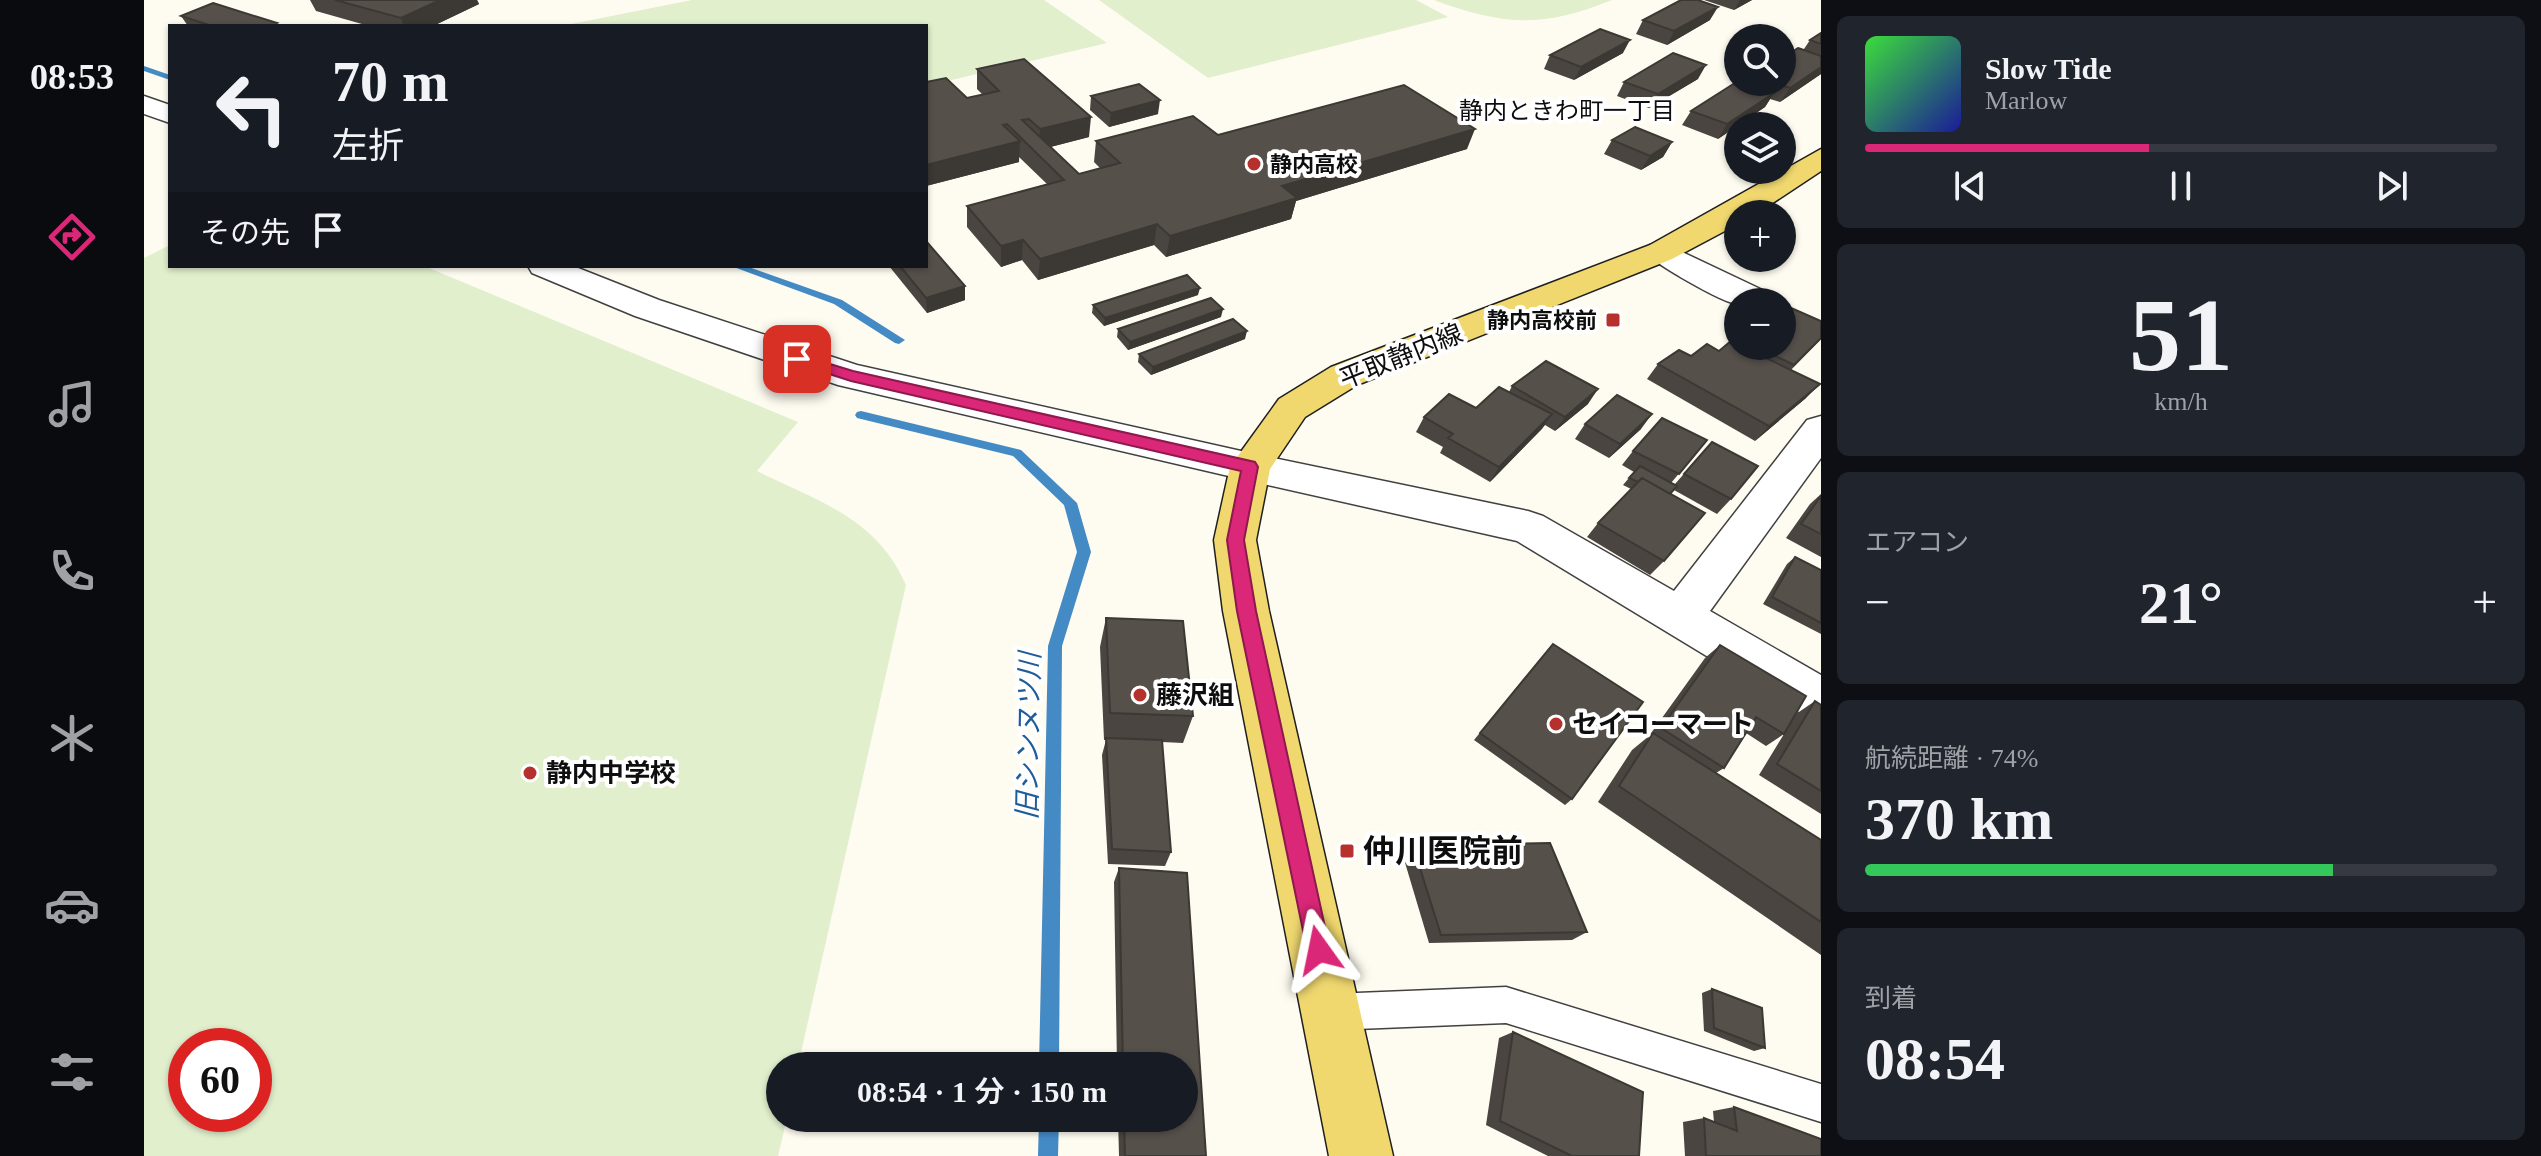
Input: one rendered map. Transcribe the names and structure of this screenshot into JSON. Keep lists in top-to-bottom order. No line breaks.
{"streets":{"main road":["平取静内線"]},"districts":["静内ときわ町一丁目"],"water":["旧シンヌツ川"],"places":{"other":["静内高校","藤沢組","セイコーマート","静内中学校"],"transit":["静内高校前","仲川医院前"]},"page":{"tabs":"08:53","map_buttons":["+","−"],"turn":["70 m","左折"],"song":["Slow Tide","Marlow"],"then":"その先","tile":[["51","km/h"],"エアコン",["航続距離 · 74%","370 km"],["到着","08:54"]],"heat":["−","21°","+"],"limit":"60","trip":"08:54 · 1 分 · 150 m"}}
